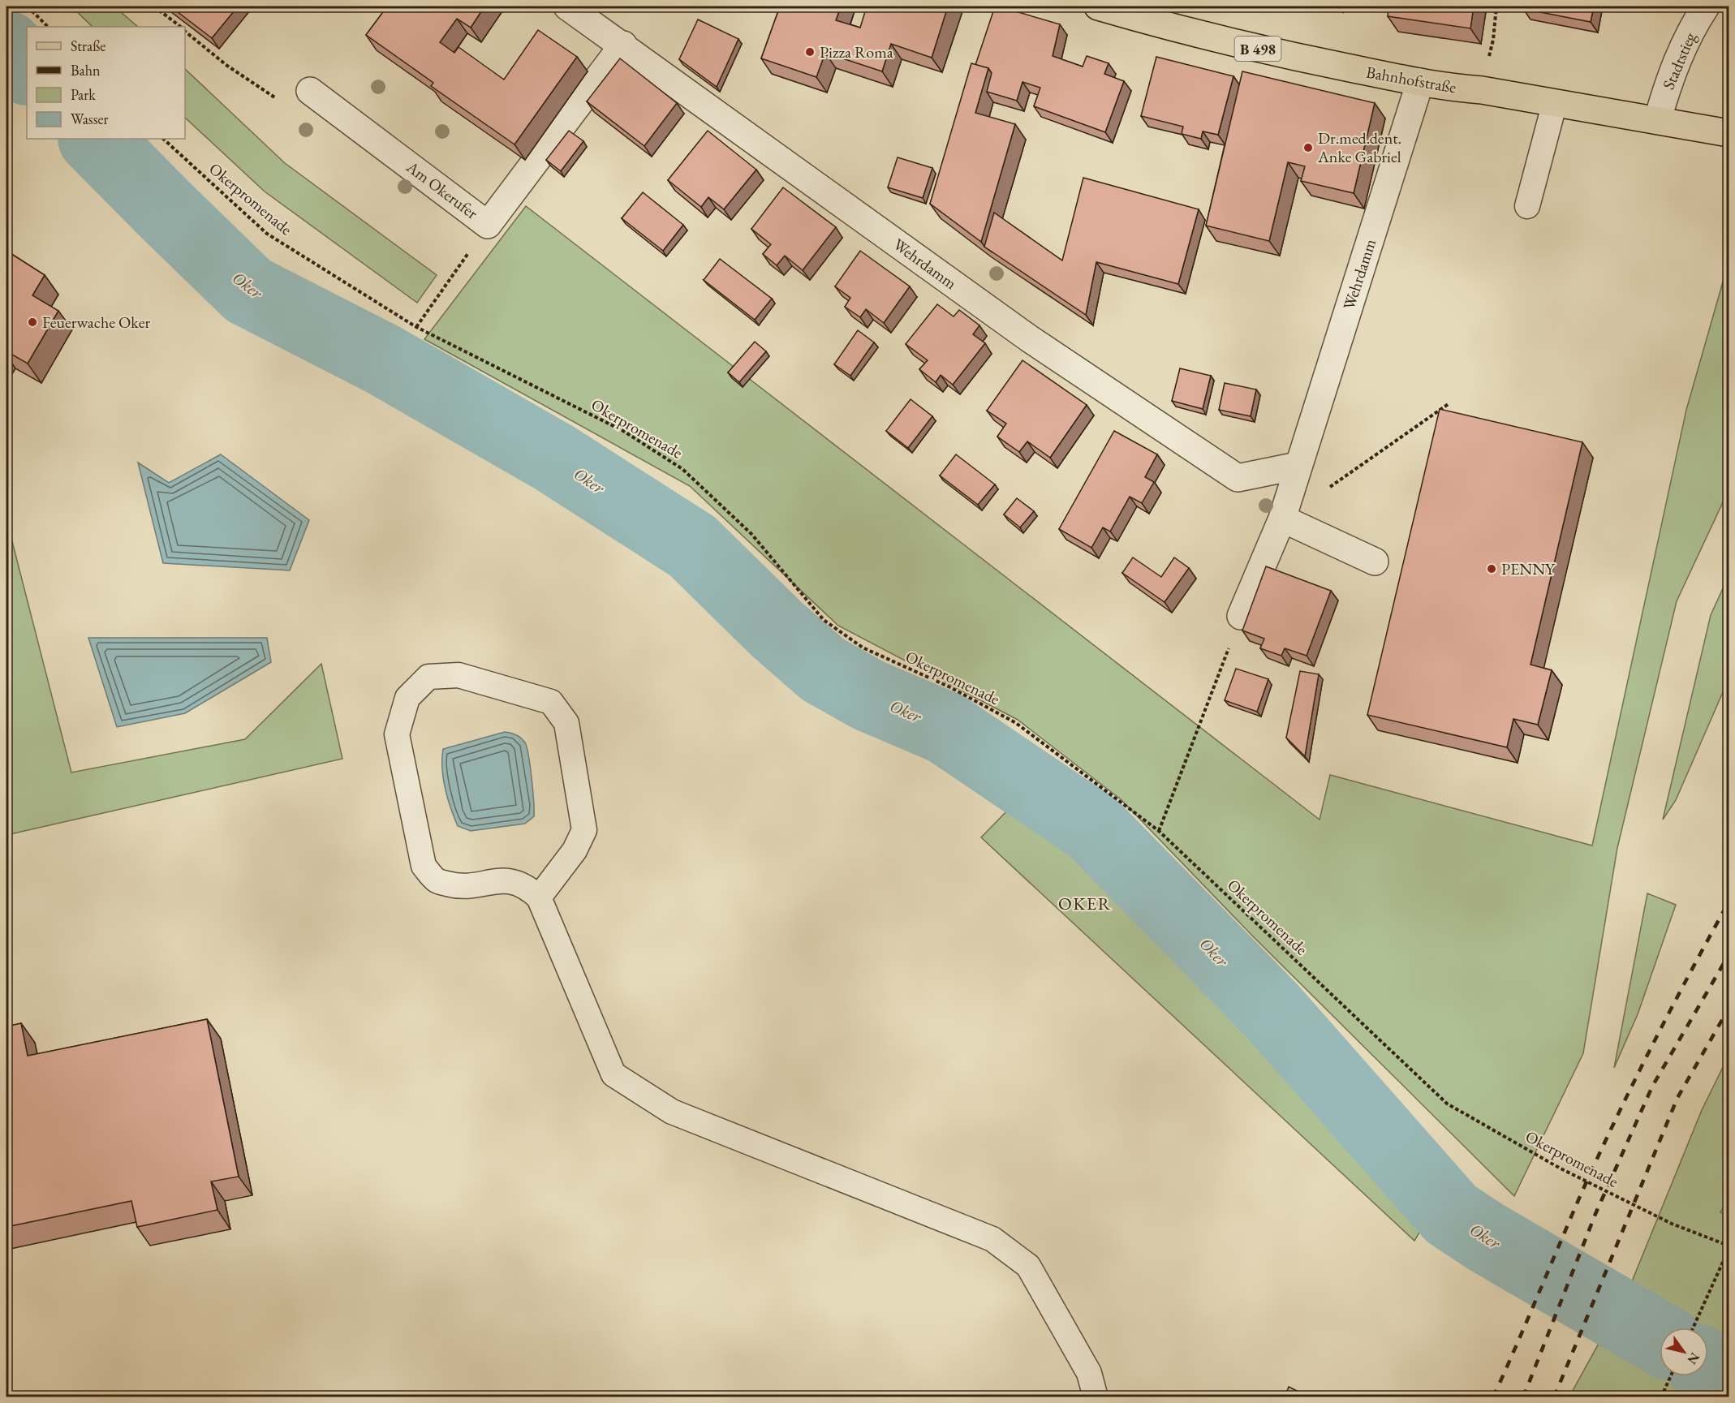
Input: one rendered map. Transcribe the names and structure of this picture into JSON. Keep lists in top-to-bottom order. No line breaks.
{"streets":{"main road":["B 498","Bahnhofstraße"],"street":["Stadtstieg","Am Okerufer","Wehrdamm"],"path":["Okerpromenade"]},"crossings":[["Stadtstieg","Bahnhofstraße"],["Bahnhofstraße","Wehrdamm"],["Am Okerufer","Wehrdamm"]],"districts":["OKER"],"water":["Oker"],"places":["Pizza Roma","Dr.med.dent. Anke Gabriel","Feuerwache Oker","PENNY"],"legend":["Straße","Bahn","Park","Wasser"],"north":"bottom right"}
